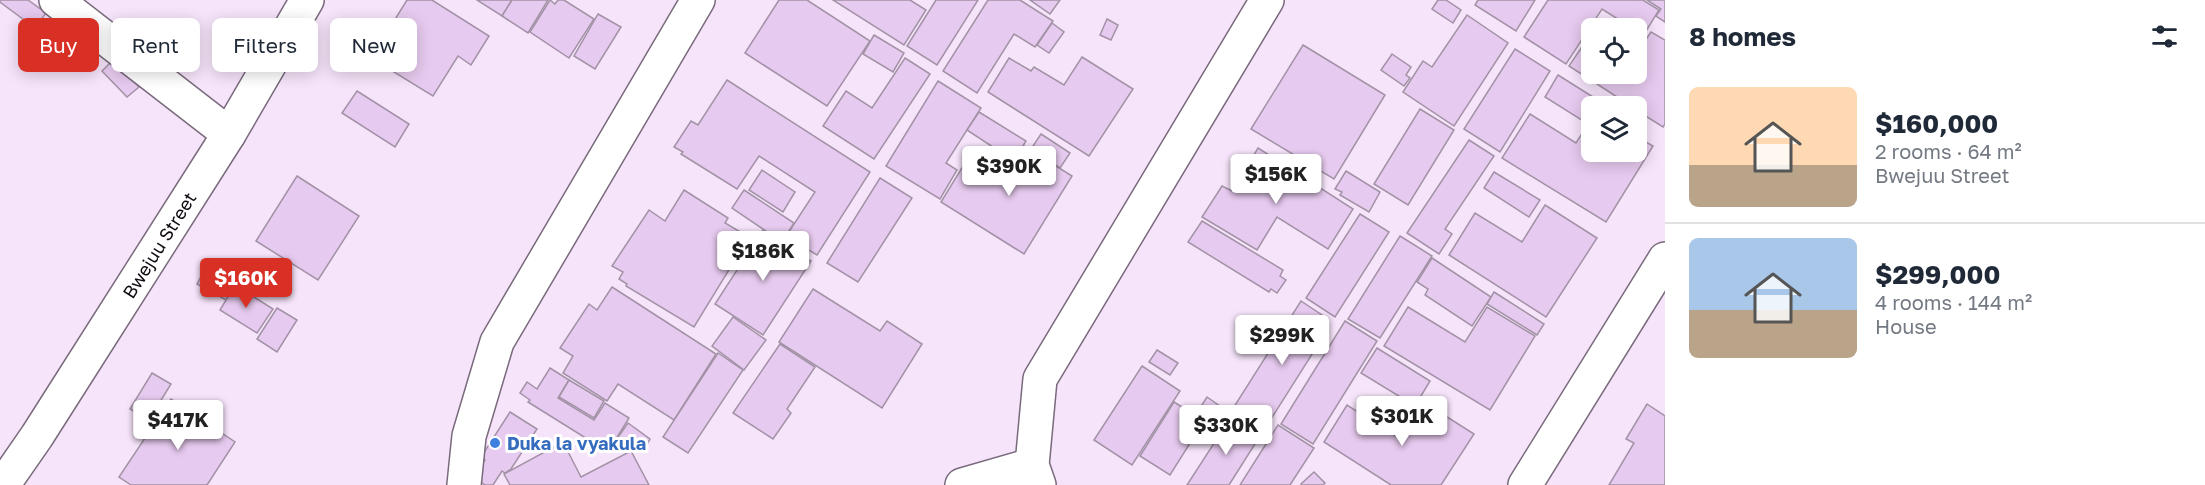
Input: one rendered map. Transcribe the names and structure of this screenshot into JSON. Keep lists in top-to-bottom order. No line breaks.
{"streets":{"street":["Bwejuu Street"]},"places":["Duka la vyakula"],"page":{"heading":"8 homes","chip":["Buy","Rent","Filters","New"],"list":[{"name":"$160,000","note":"2 rooms · 64 m² · Bwejuu Street"},{"name":"$299,000","note":"4 rooms · 144 m² · House"}],"price":["$390K","$156K","$186K","$160K","$299K","$301K","$417K","$330K"]}}
